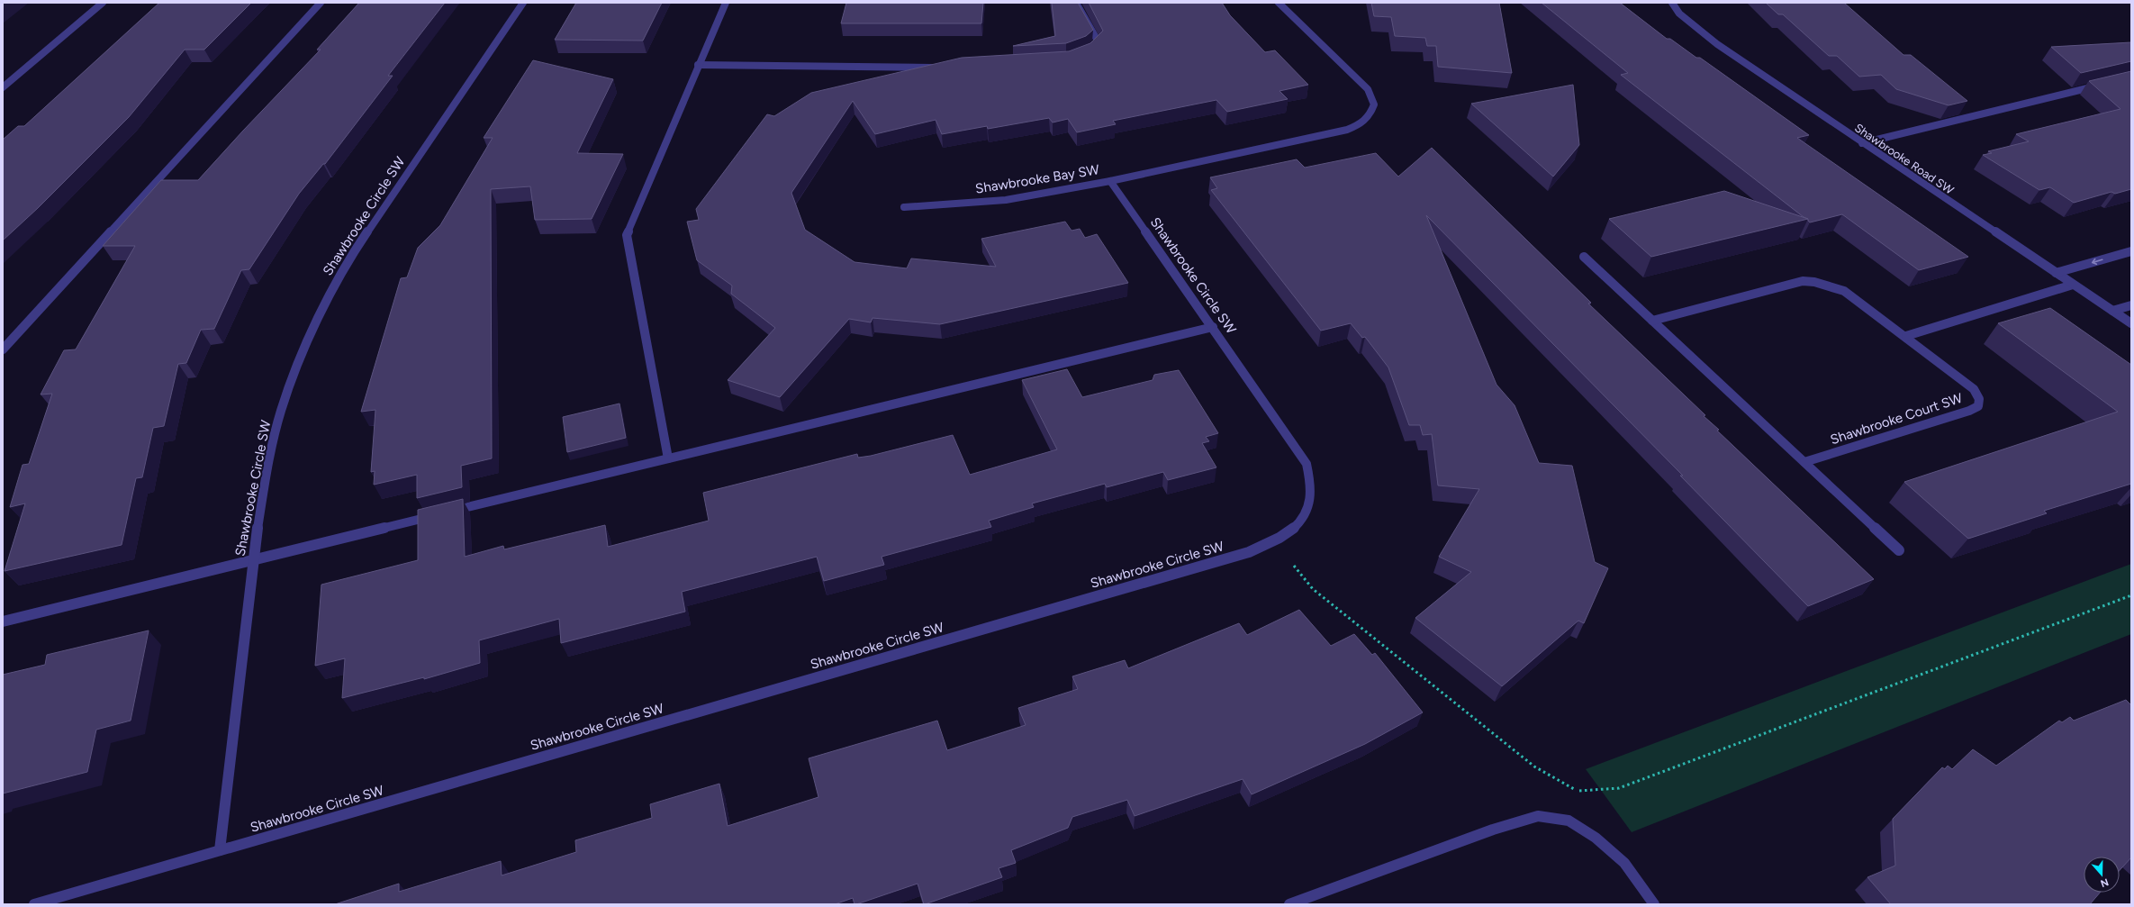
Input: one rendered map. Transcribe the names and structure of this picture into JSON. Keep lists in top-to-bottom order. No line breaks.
{"streets":{"street":["Shawbrooke Road SW","Shawbrooke Bay SW","Shawbrooke Circle SW","Shawbrooke Court SW"]},"crossings":[["Shawbrooke Bay SW","Shawbrooke Circle SW"]],"north":"bottom"}
